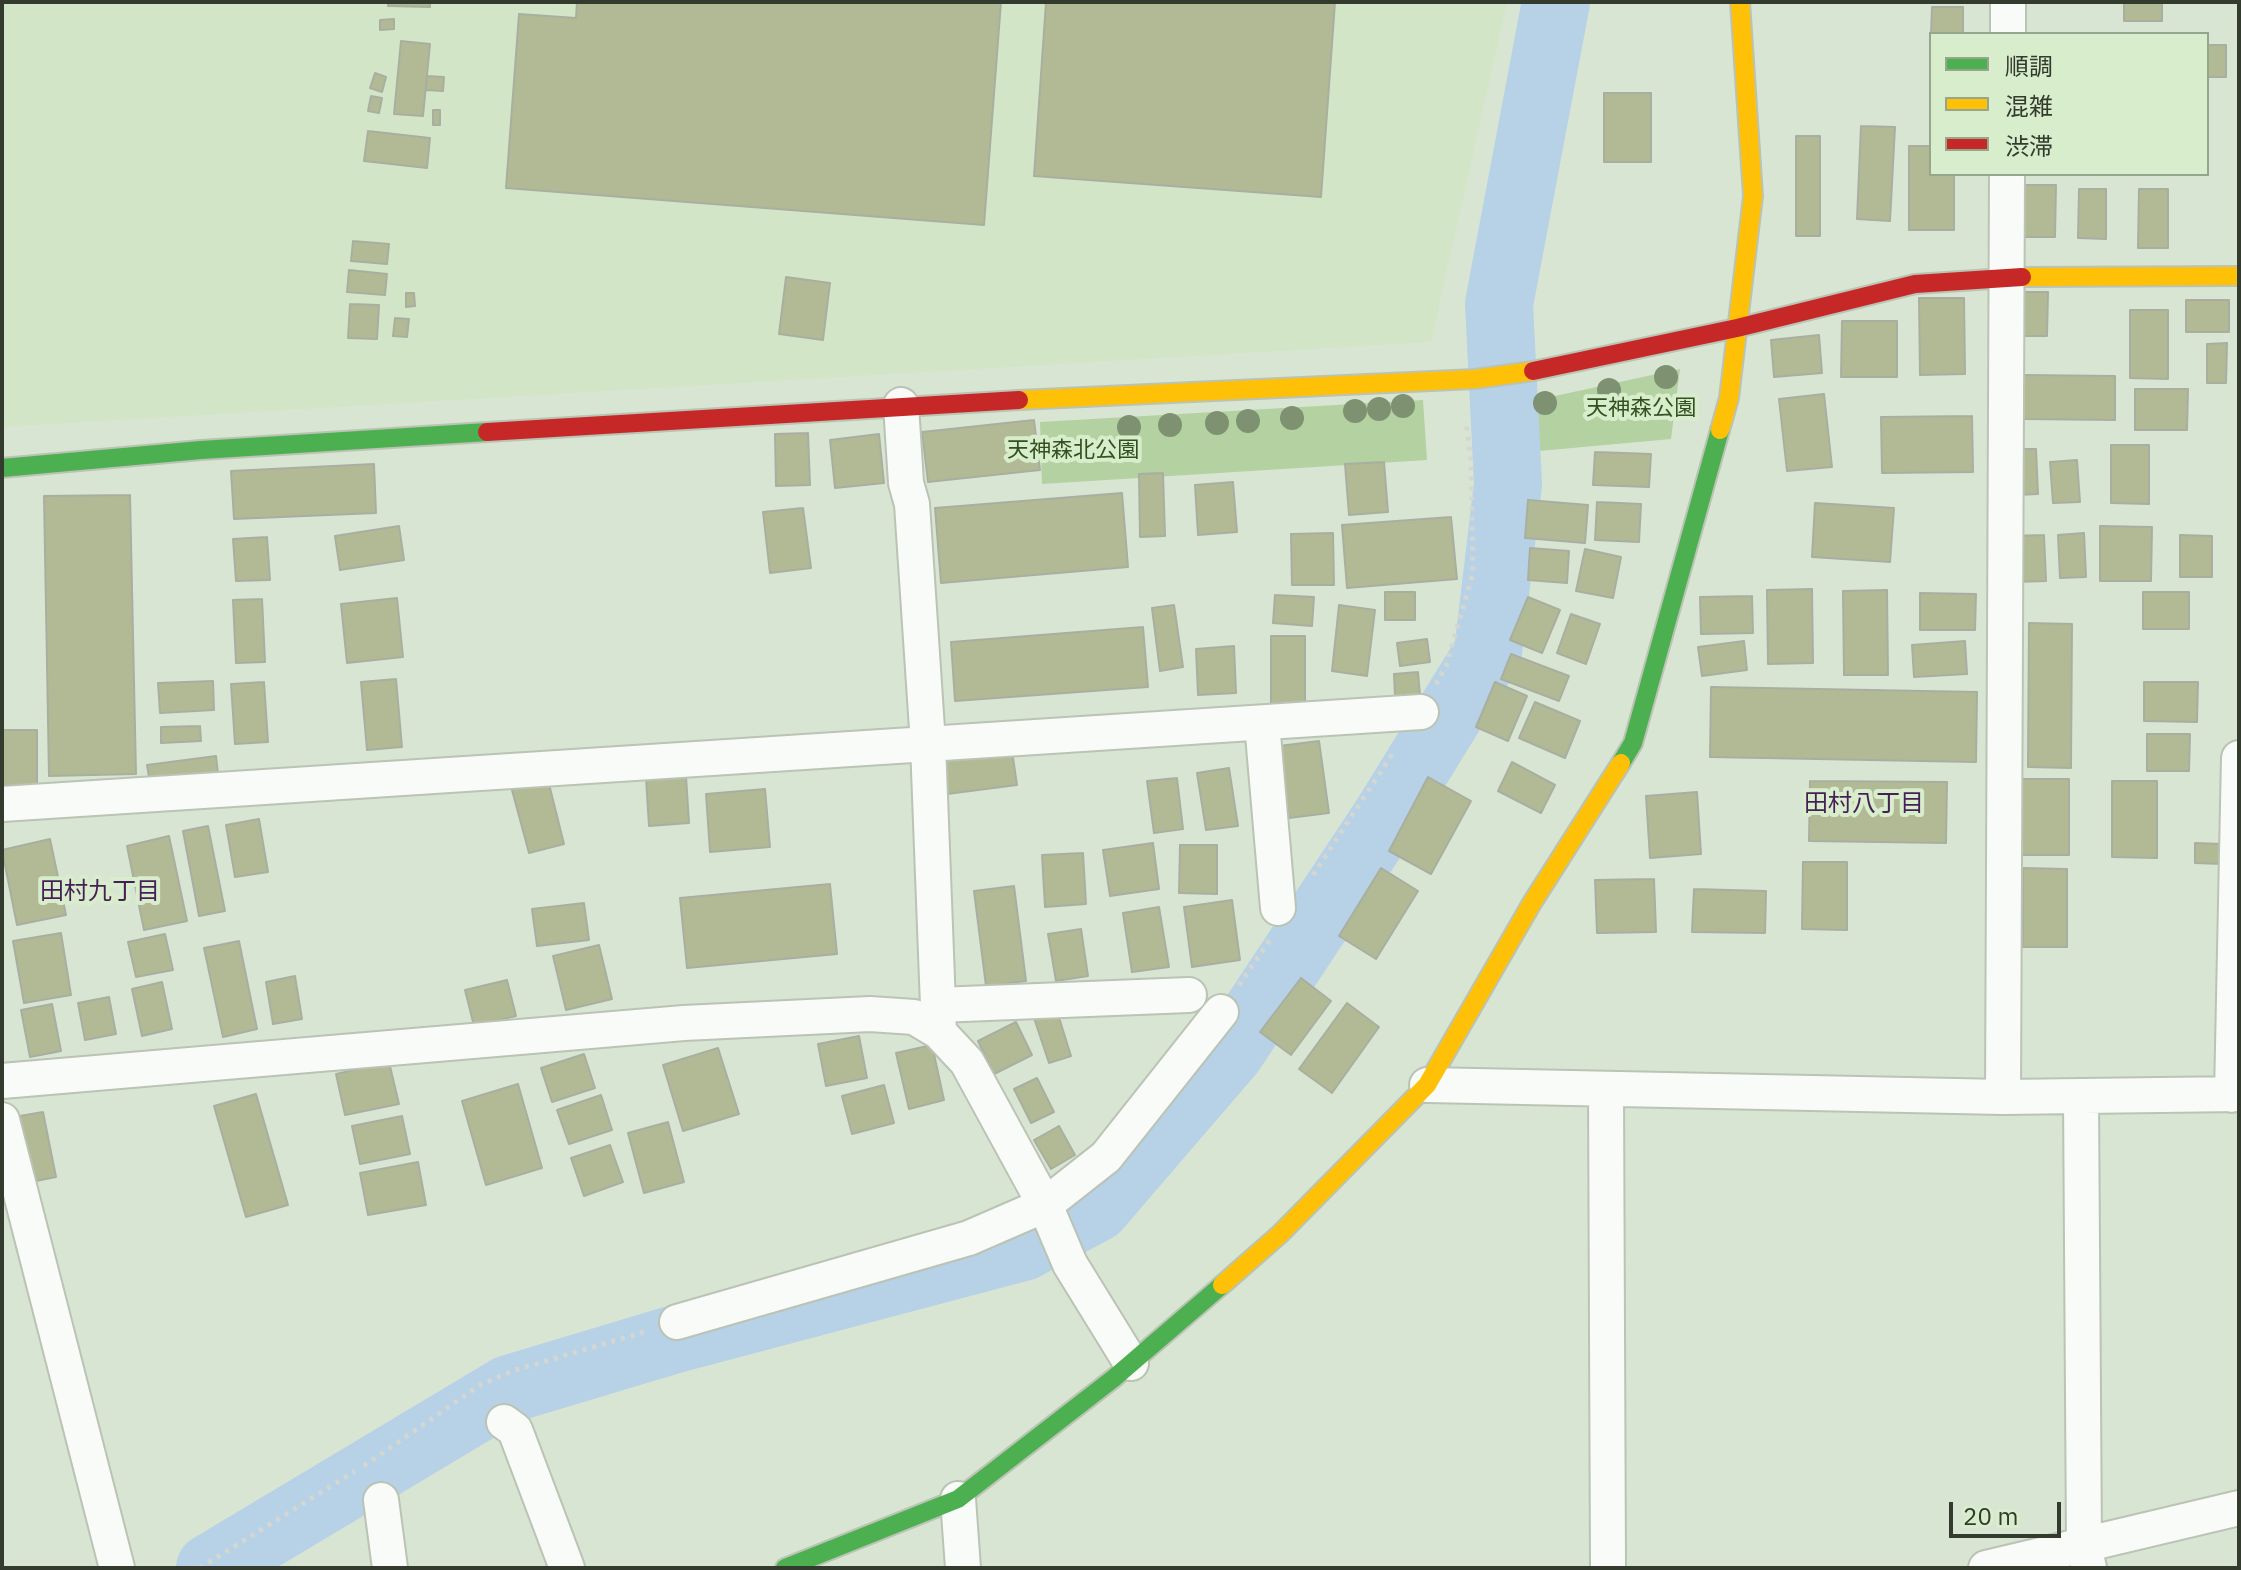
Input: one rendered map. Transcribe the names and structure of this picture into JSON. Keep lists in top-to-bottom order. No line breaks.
{"districts":["田村八丁目","田村九丁目"],"parks":["天神森公園","天神森北公園"],"legend":["順調","混雑","渋滞"],"scale_bar":"20 m"}
